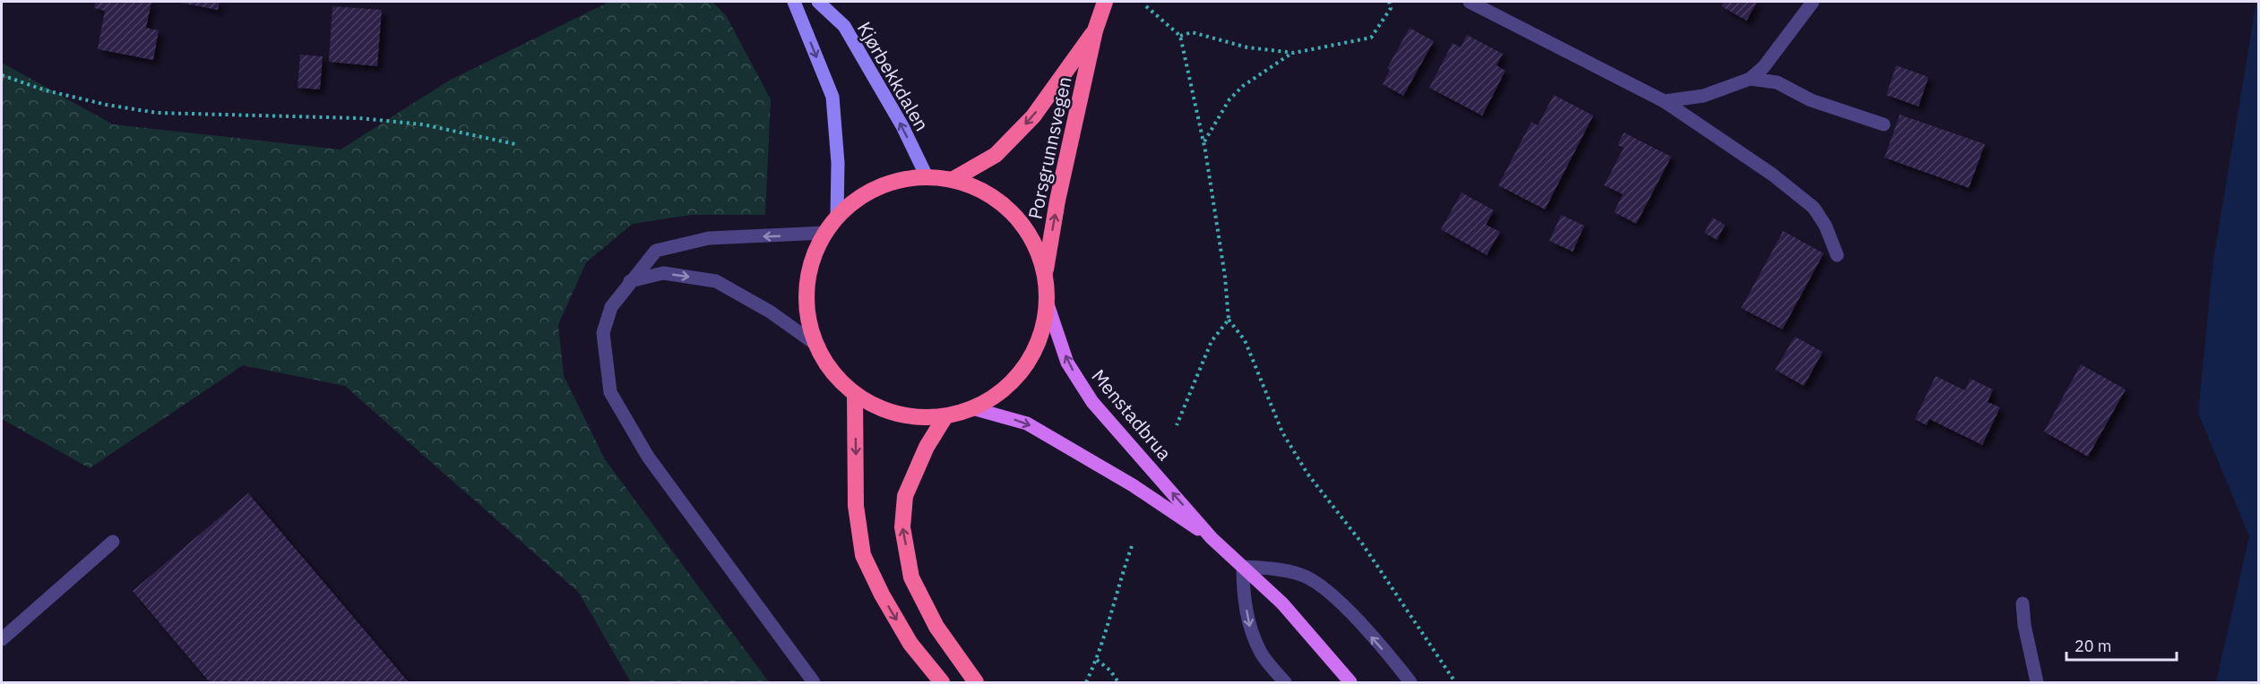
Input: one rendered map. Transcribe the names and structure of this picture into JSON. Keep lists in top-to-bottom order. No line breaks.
{"streets":{"highway":["Porsgrunnsvegen"],"main road":["Menstadbrua"],"street":["Kjørbekkdalen"]},"scale_bar":"20 m"}
